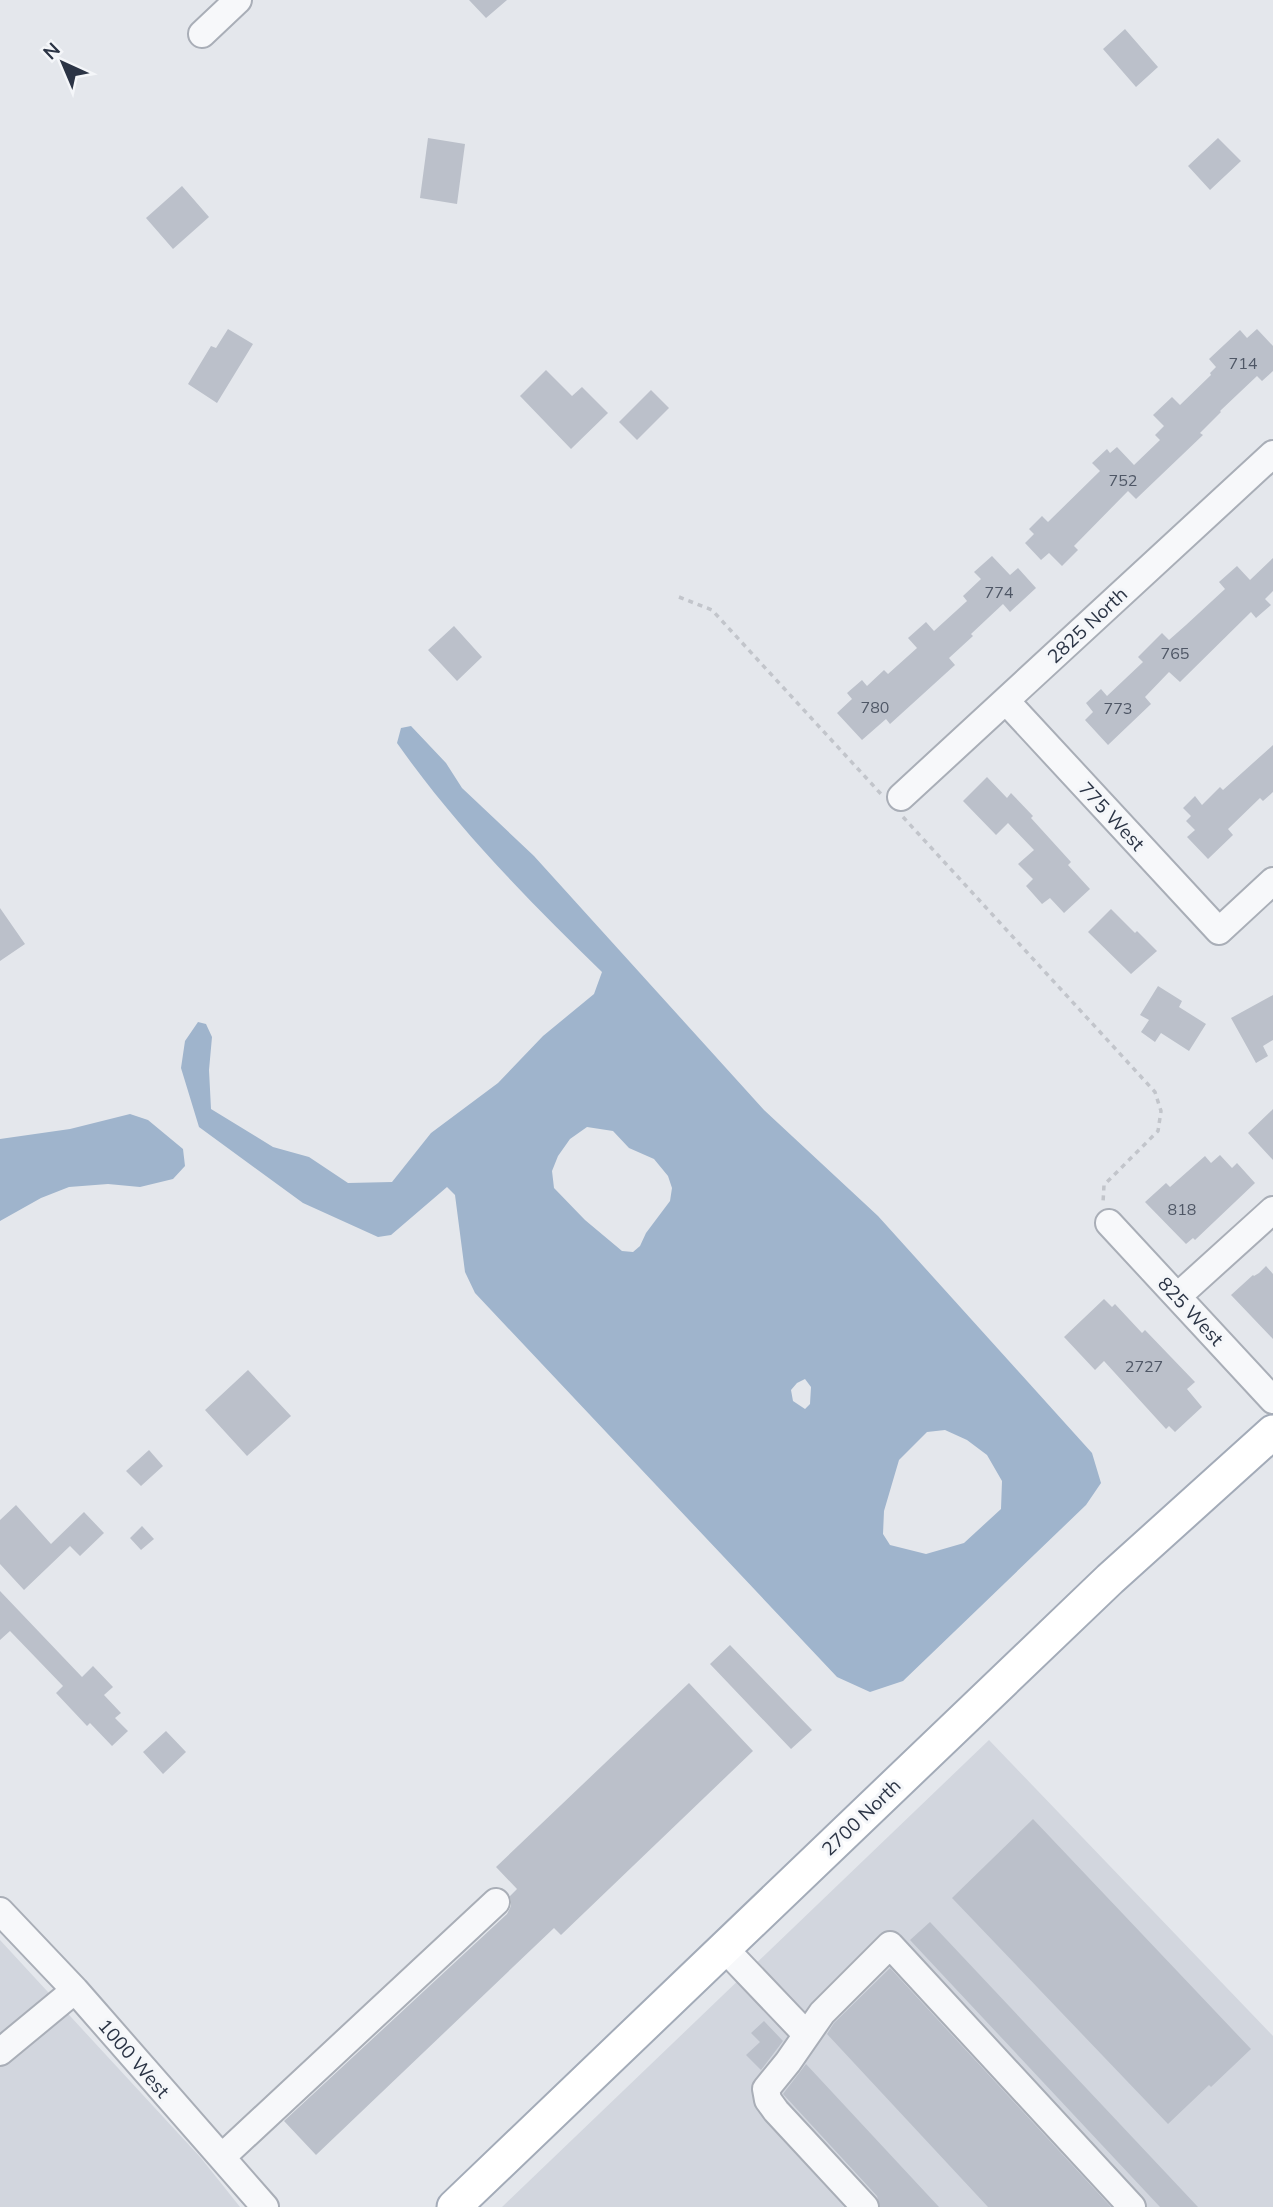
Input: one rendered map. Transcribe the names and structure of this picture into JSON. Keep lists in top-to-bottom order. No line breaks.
{"streets":{"main road":["2700 North"],"street":["2825 North","775 West","825 West","1000 West"]},"crossings":[["2825 North","775 West"]],"house_numbers":["714","752","774","765","780","773","818","2727"],"north":"top left"}
